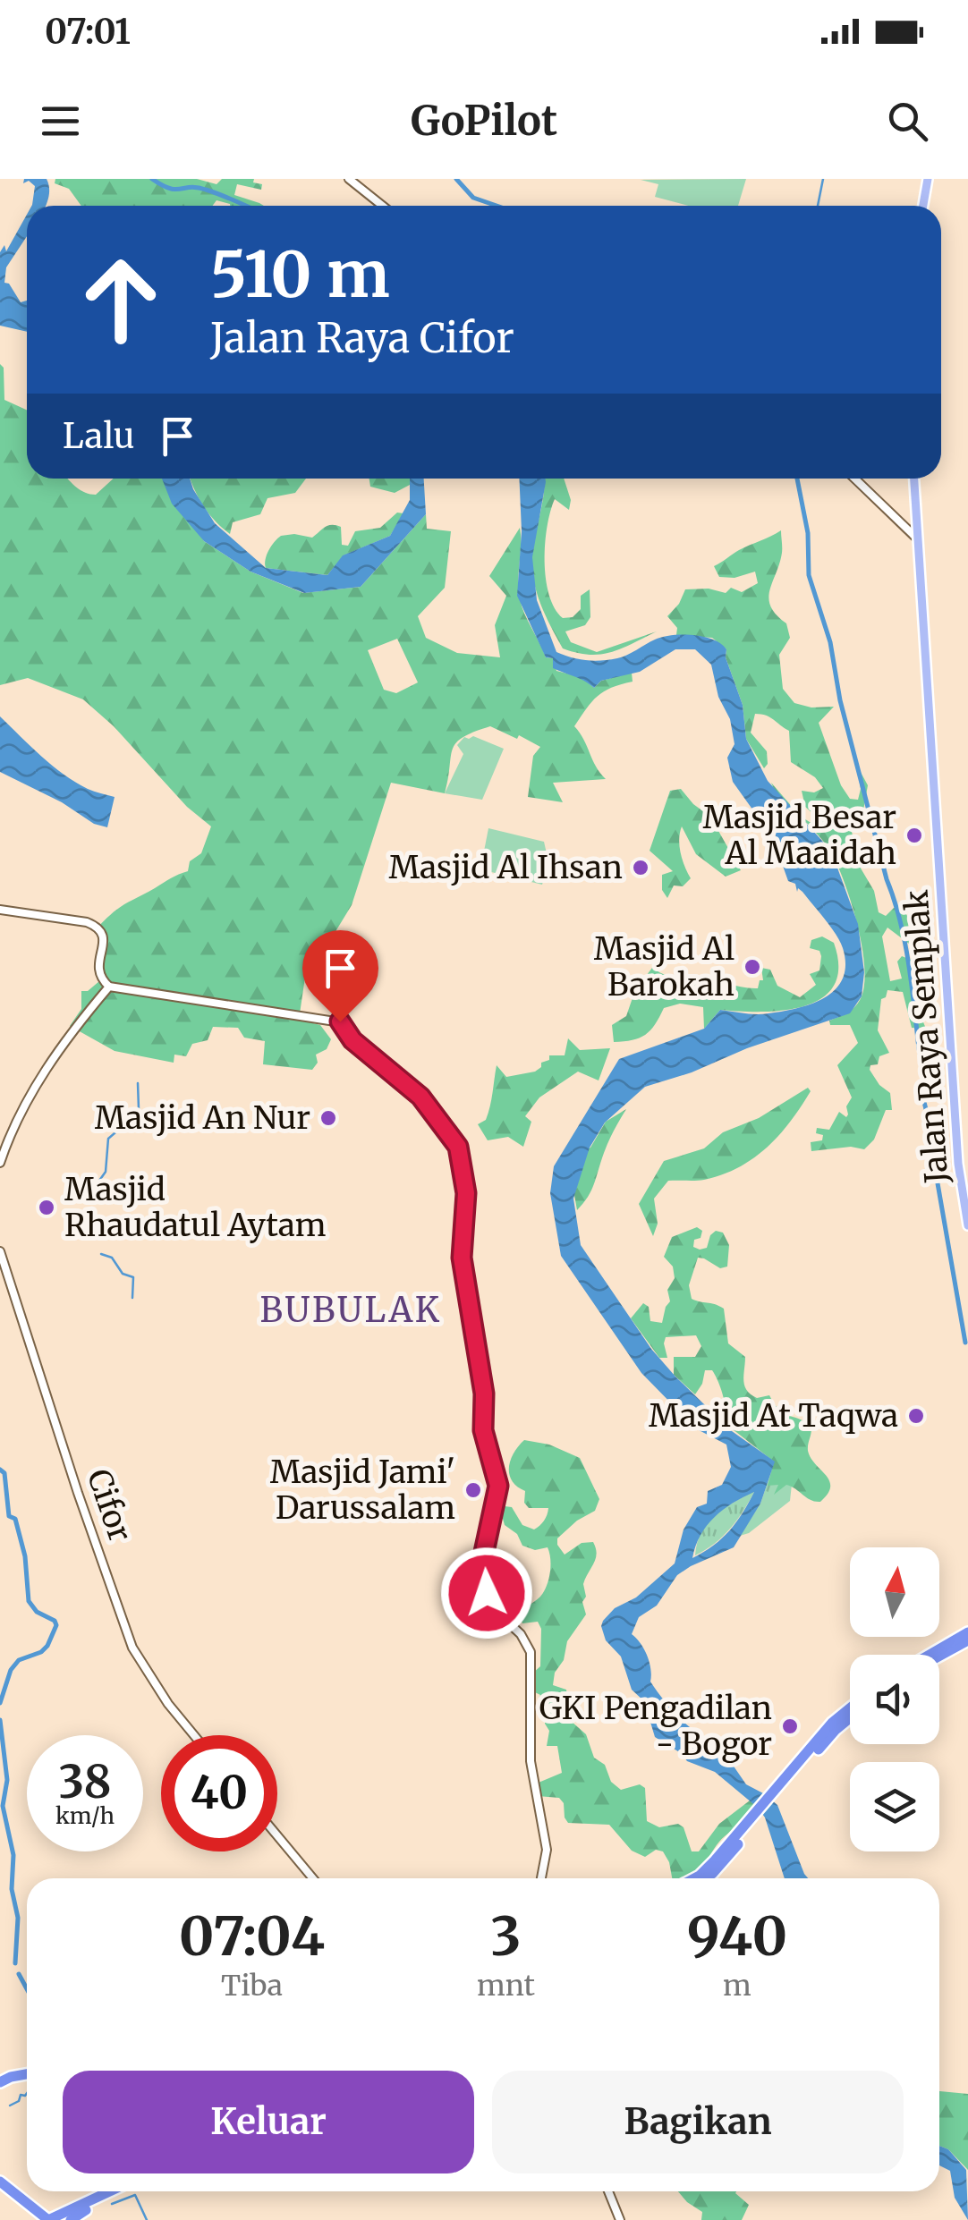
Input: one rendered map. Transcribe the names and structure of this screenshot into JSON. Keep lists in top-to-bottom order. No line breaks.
{"streets":{"main road":["Jalan Raya Semplak"],"street":["Cifor"]},"districts":["BUBULAK"],"places":["Masjid Besar Al Maaidah","Masjid Al Ihsan","Masjid Al Barokah","Masjid An Nur","Masjid Rhaudatul Aytam","Masjid At Taqwa","Masjid Jami' Darussalam","GKI Pengadilan - Bogor"],"north":"top","page":{"status":"07:01","header":"GoPilot","turn":["510 m","Jalan Raya Cifor"],"then":"Lalu","speed":"38 km/h","limit":"40","eta":["07:04","Tiba","3","mnt","940","m"],"buttons":["Keluar","Bagikan"]}}
